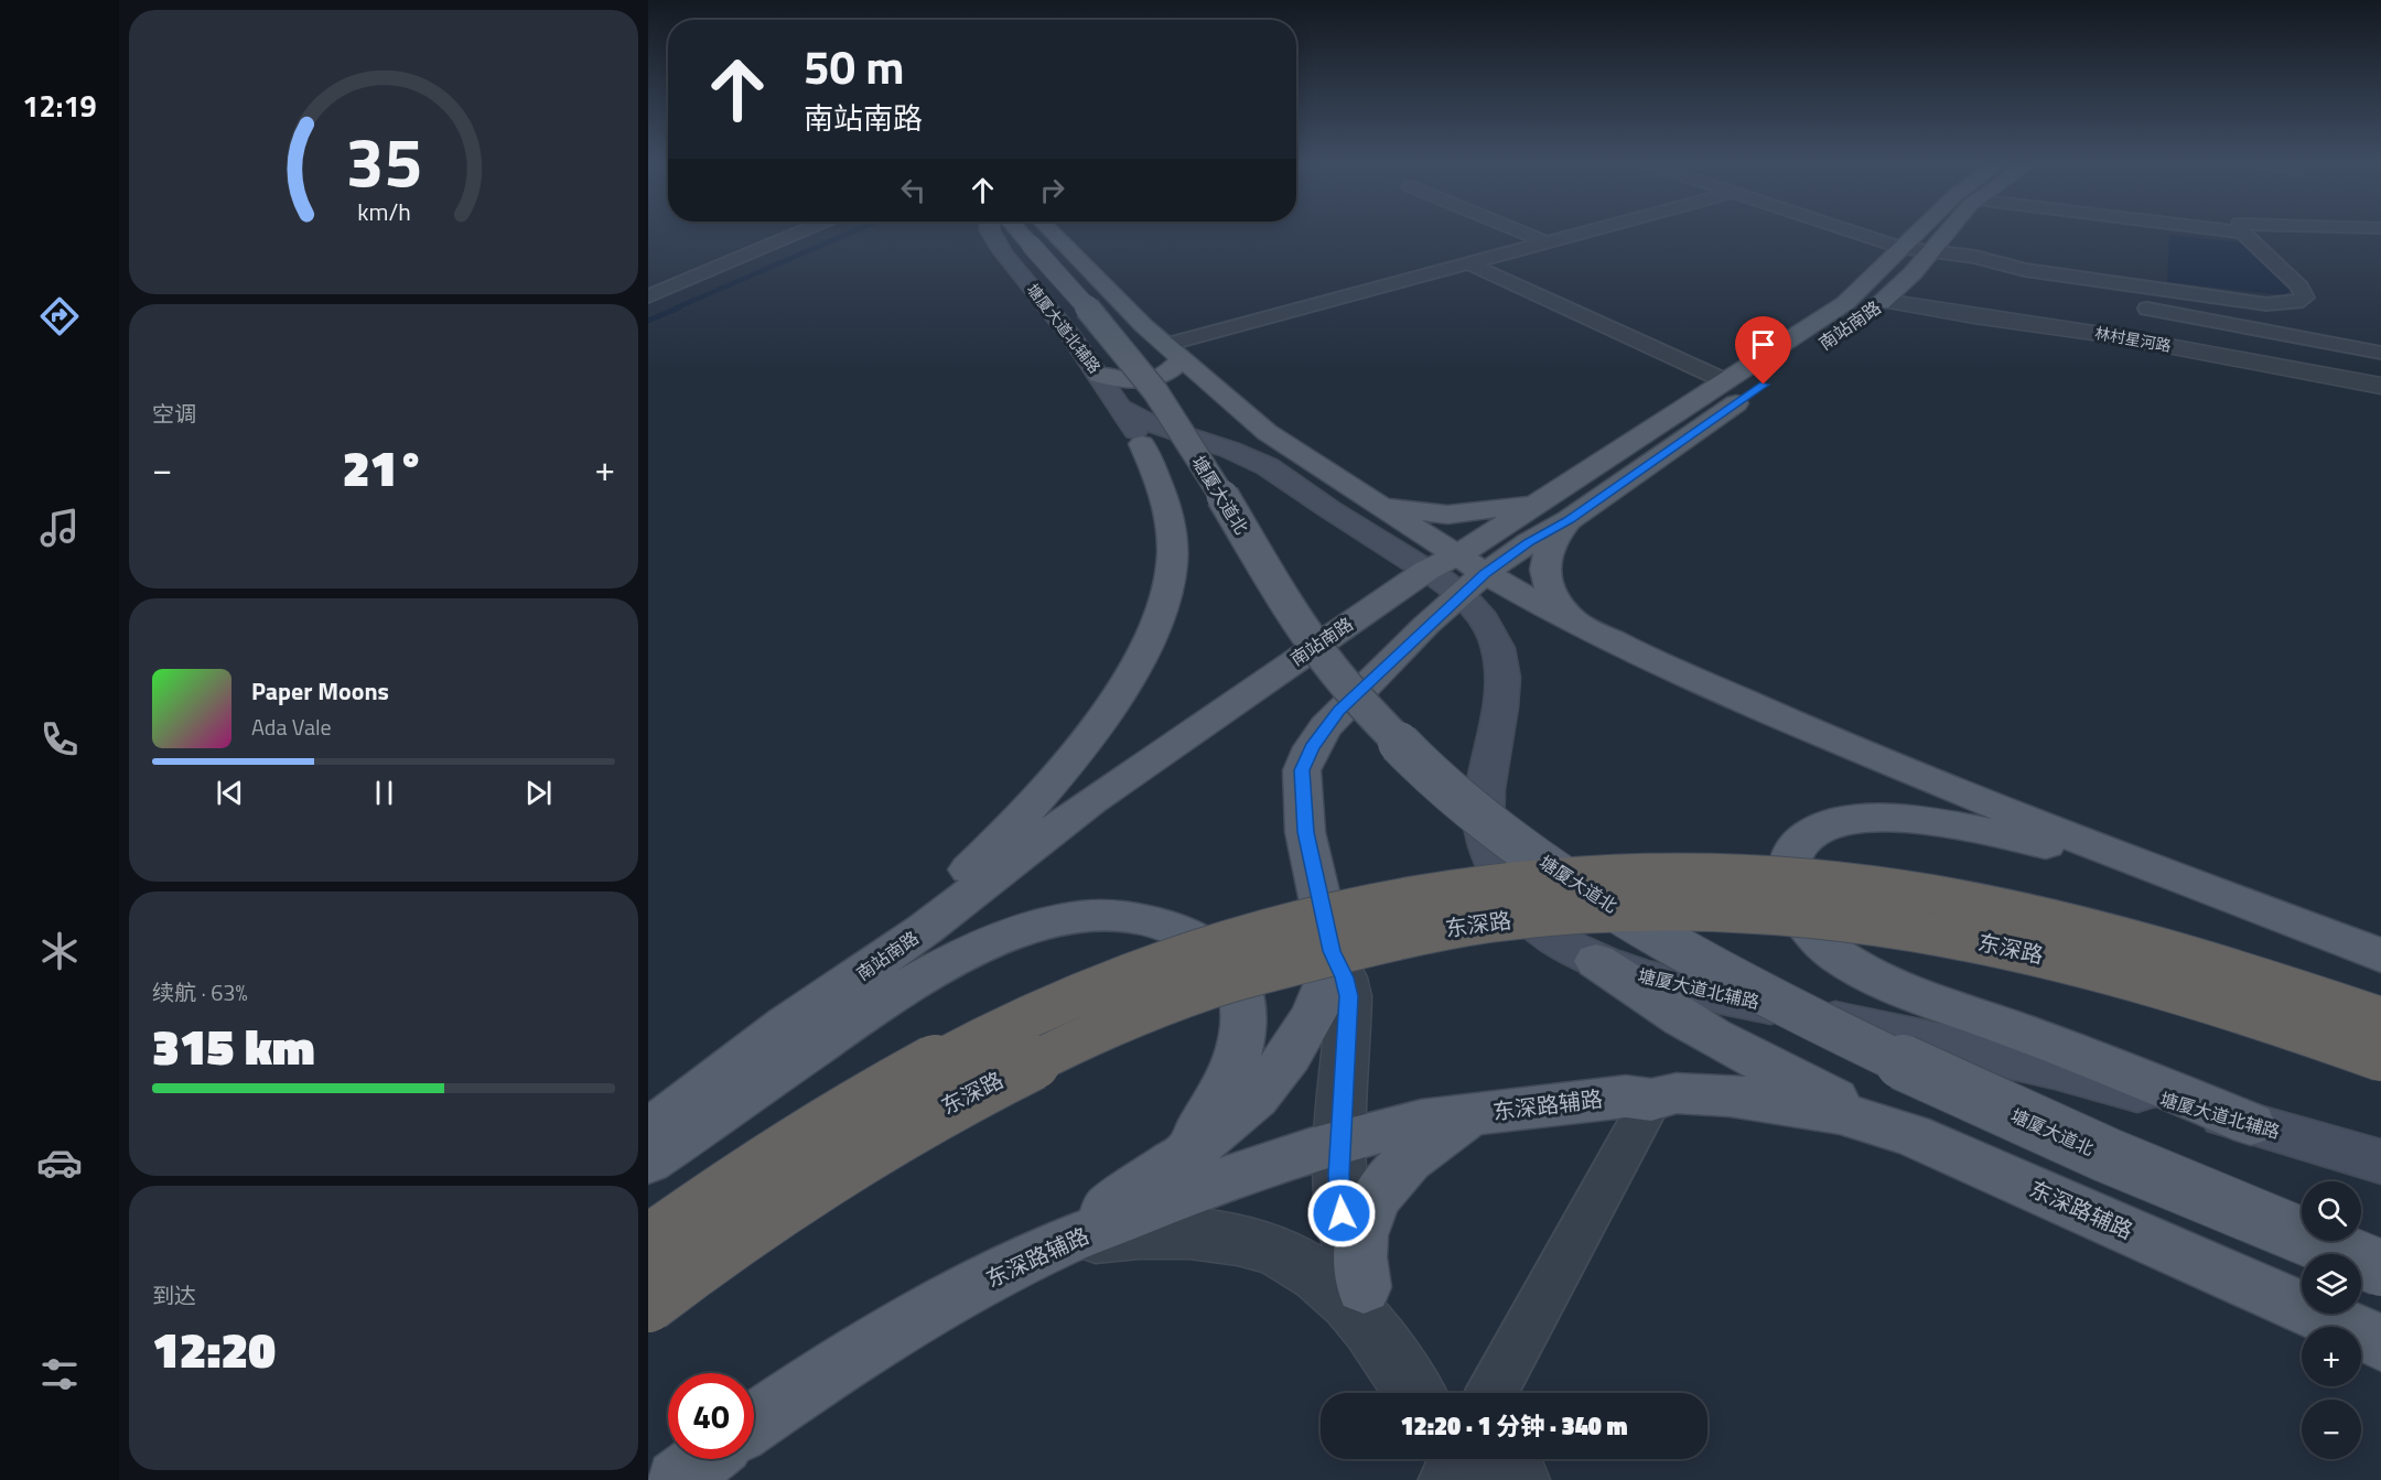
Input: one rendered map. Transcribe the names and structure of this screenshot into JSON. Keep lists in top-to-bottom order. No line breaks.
{"streets":{"highway":["东深路"],"main road":["南站南路","塘厦大道北辅路","塘厦大道北","东深路辅路"],"street":["林村星河路"]},"crossings":[["南站南路","塘厦大道北辅路"],["南站南路","林村星河路"],["南站南路","塘厦大道北"],["南站南路","东深路辅路"],["塘厦大道北辅路","塘厦大道北"]],"page":{"tabs":"12:19","turn":["50 m","南站南路"],"tile":["空调",["续航 · 63%","315 km"],["到达","12:20"]],"heat":["−","21°","+"],"song":["Paper Moons","Ada Vale"],"map_buttons":["+","−"],"limit":"40","trip":"12:20 · 1 分钟 · 340 m","gauge":["35","km/h"]}}
